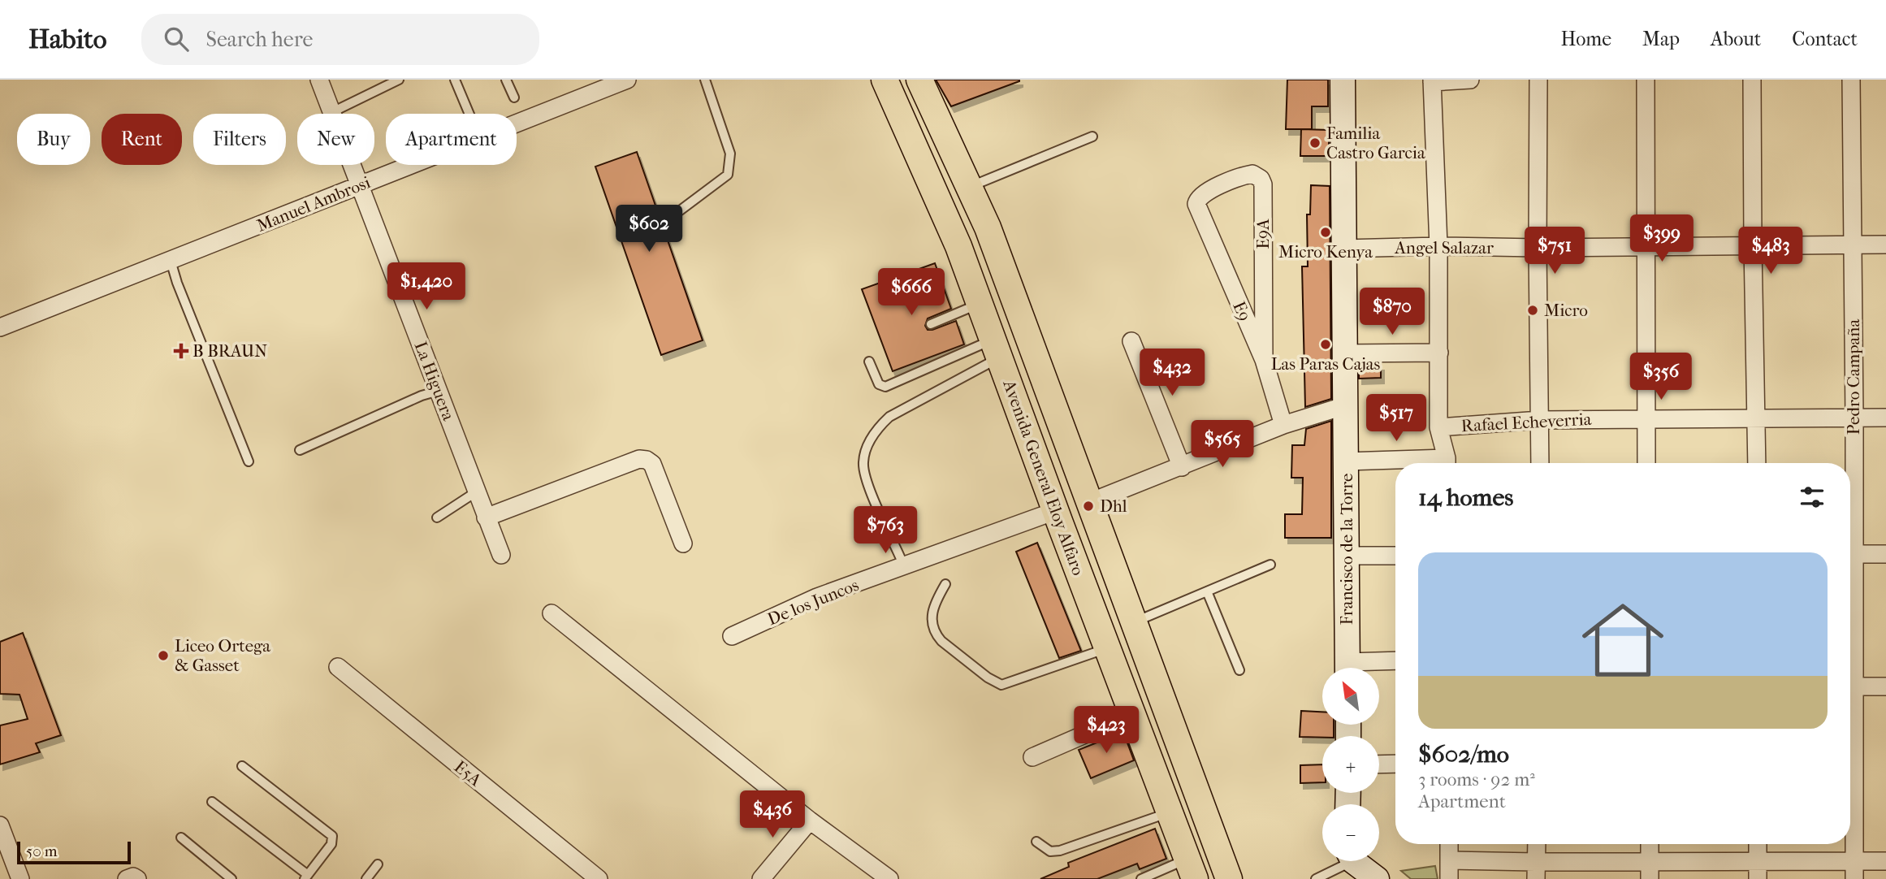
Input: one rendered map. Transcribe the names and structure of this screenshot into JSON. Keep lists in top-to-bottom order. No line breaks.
{"streets":{"main road":["Avenida General Eloy Alfaro"],"street":["Manuel Ambrosi","E9A","Angel Salazar","E9","Pedro Campaña","La Higuera","Rafael Echeverria","Francisco de la Torre","De los Juncos","E5A"]},"crossings":[["Manuel Ambrosi","La Higuera"],["E9A","E9"],["Angel Salazar","Pedro Campaña"],["Angel Salazar","Francisco de la Torre"],["Pedro Campaña","Rafael Echeverria"],["Avenida General Eloy Alfaro","De los Juncos"]],"places":{"other":["Familia Castro Garcia","Micro Kenya","Micro","Las Paras Cajas","Dhl","Liceo Ortega & Gasset"],"health":["B BRAUN"]},"scale_bar":"50 m","north":"top left","page":{"header":"Habito","search":"Search here","nav":["Home","Map","About","Contact"],"chip":["Buy","Rent","Filters","New","Apartment"],"price":["$602","$399","$751","$483","$1,420","$666","$870","$432","$356","$517","$565","$763","$423","$436"],"heading":"14 homes","list":[{"name":"$602/mo","note":"3 rooms · 92 m² · Apartment"}],"map_buttons":["+","−"],"scale":"50 m"}}
